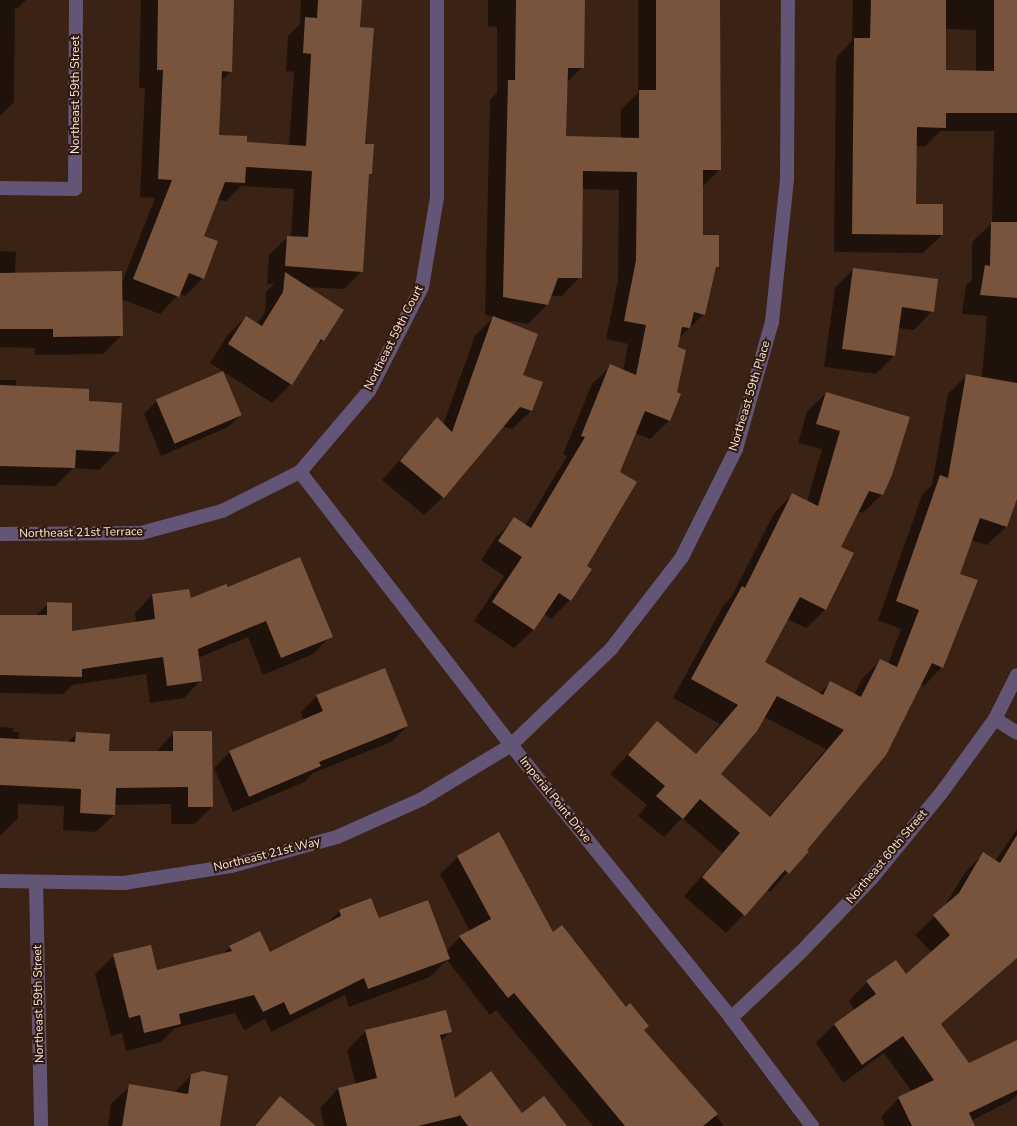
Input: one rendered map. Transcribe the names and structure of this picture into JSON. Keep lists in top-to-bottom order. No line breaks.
{"streets":{"street":["Northeast 59th Street","Northeast 59th Court","Northeast 59th Place","Northeast 21st Terrace","Imperial Point Drive","Northeast 21st Way","Northeast 60th Street"]},"crossings":[["Northeast 59th Street","Northeast 21st Way"],["Northeast 59th Court","Northeast 21st Terrace"],["Northeast 59th Court","Imperial Point Drive"],["Northeast 59th Place","Imperial Point Drive"],["Northeast 59th Place","Northeast 21st Way"],["Northeast 21st Terrace","Imperial Point Drive"],["Imperial Point Drive","Northeast 21st Way"],["Imperial Point Drive","Northeast 60th Street"]]}
